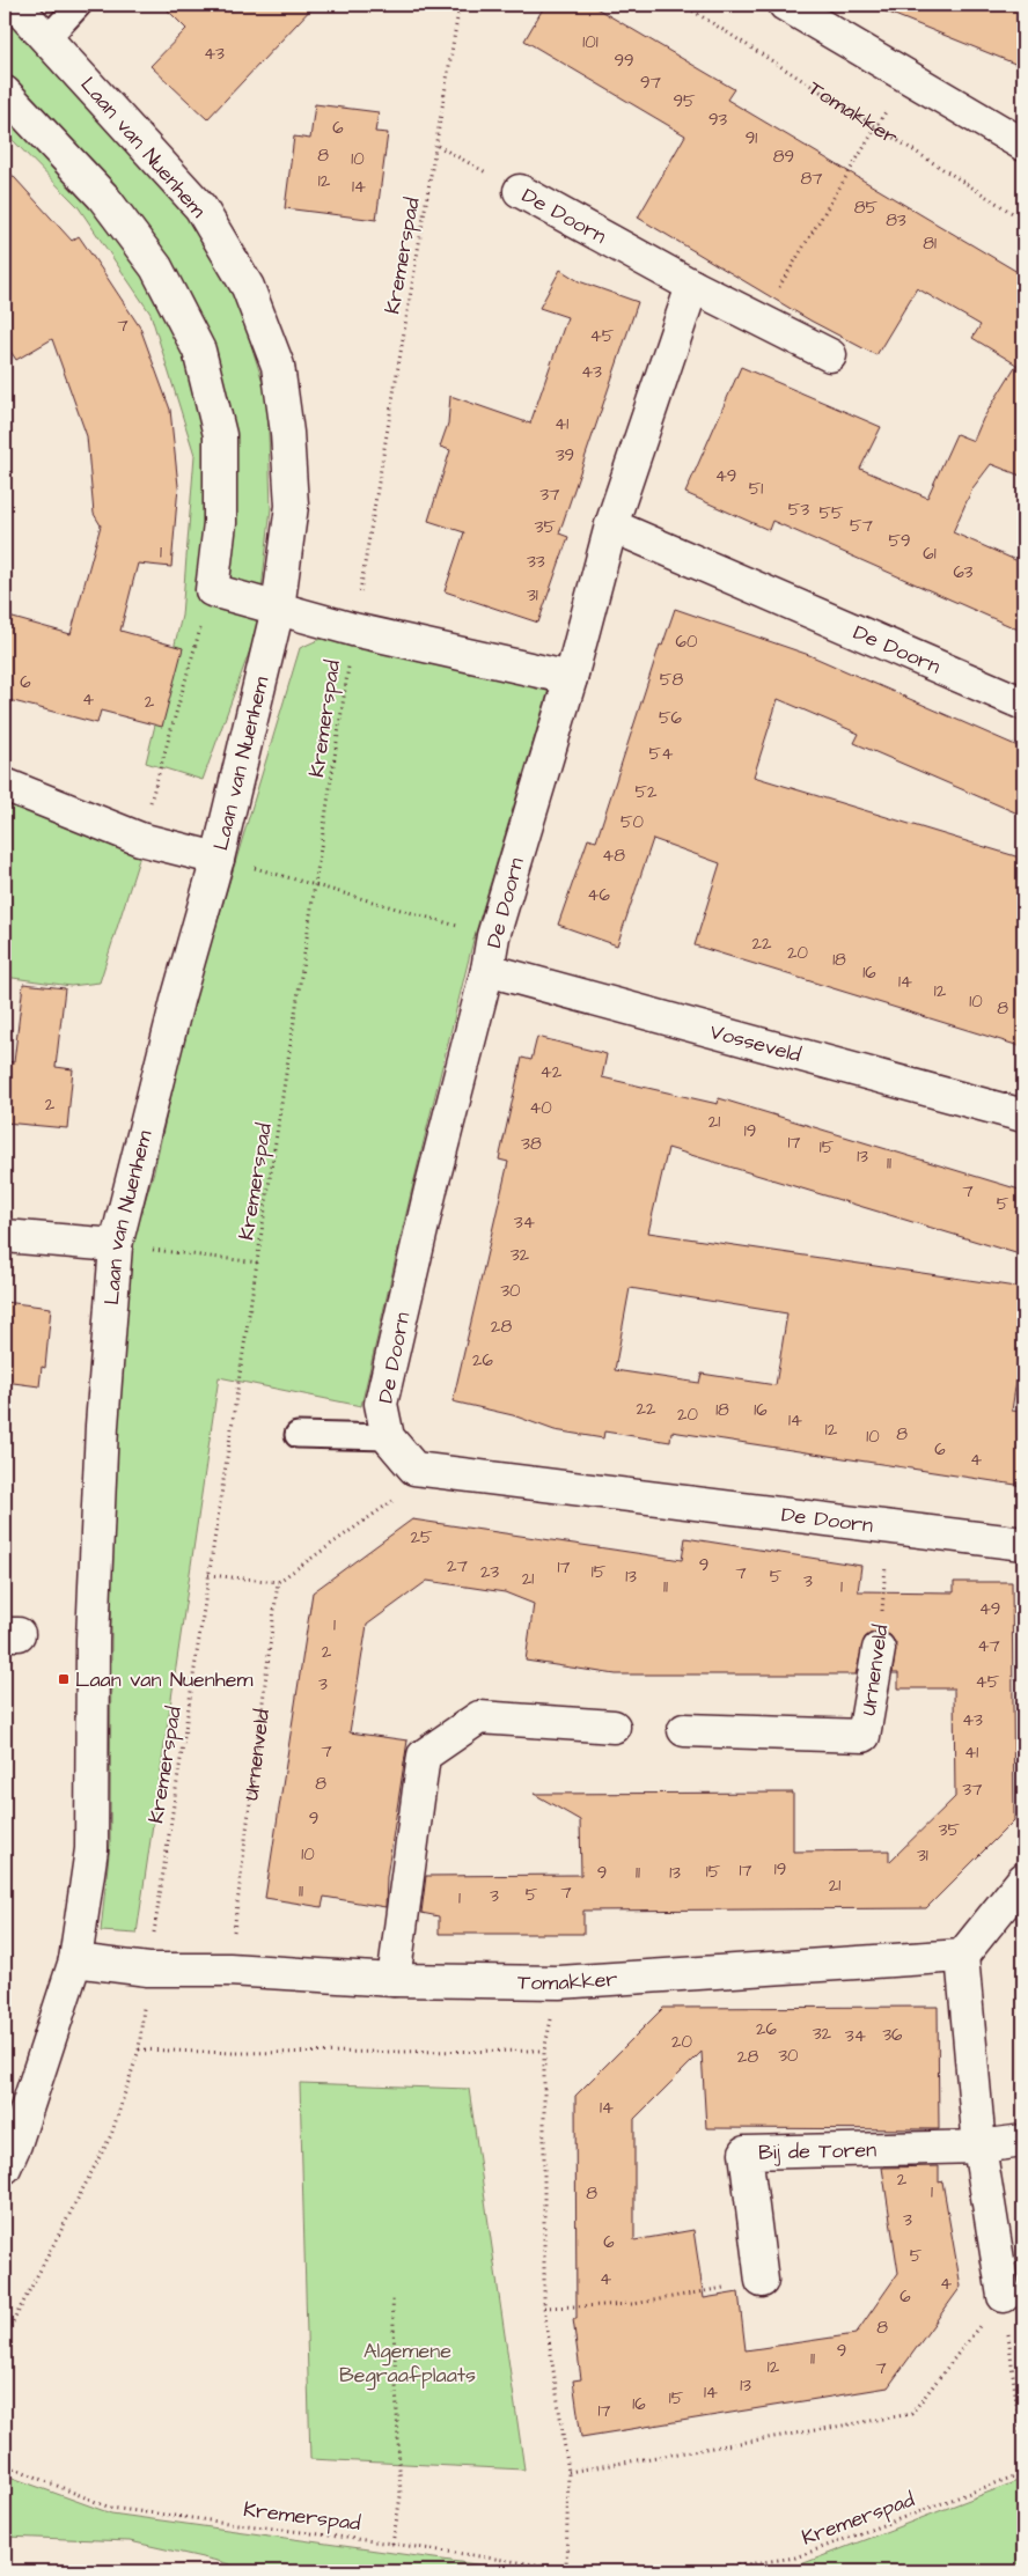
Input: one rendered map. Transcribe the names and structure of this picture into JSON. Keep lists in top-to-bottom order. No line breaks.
{"streets":{"street":["Tomakker","Laan van Nuenhem","De Doorn","Vosseveld","Urnenveld","Bij de Toren"],"path":["Kremerspad"]},"crossings":[["Tomakker","Laan van Nuenhem"],["Tomakker","Kremerspad"],["Tomakker","Urnenveld"],["De Doorn","Kremerspad"],["De Doorn","Vosseveld"],["De Doorn","Urnenveld"]],"parks":["Algemene Begraafplaats"],"places":{"transit":["Laan van Nuenhem"]},"house_numbers":["101","43","99","97","95","93","6","91","8","89","10","87","12","14","85","83","81","7","45","43","41","39","49","51","37","53","55","57","35","59","1","61","33","63","31","60","58","6","4","2","56","54","52","50","48","46","22","20","18","16","14","12","10","8","42","2","40","21","19","17","38","15","13","11","7","5","34","32","30","28","26","22","18","16","20","14","12","8","10","6","4","25","9","27","17","23","15","7","13","5","21","3","11","1","49","1","47","2","45","3","43","7","41","8","37","9","35","10","31","19","17","15","9","11","13","21","11","7","5","3","1","26","32","36","34","20","30","28","14","2","1","8","3","6","5","4","4","6","8","9","11","12","7","13","14","15","16","17"]}
